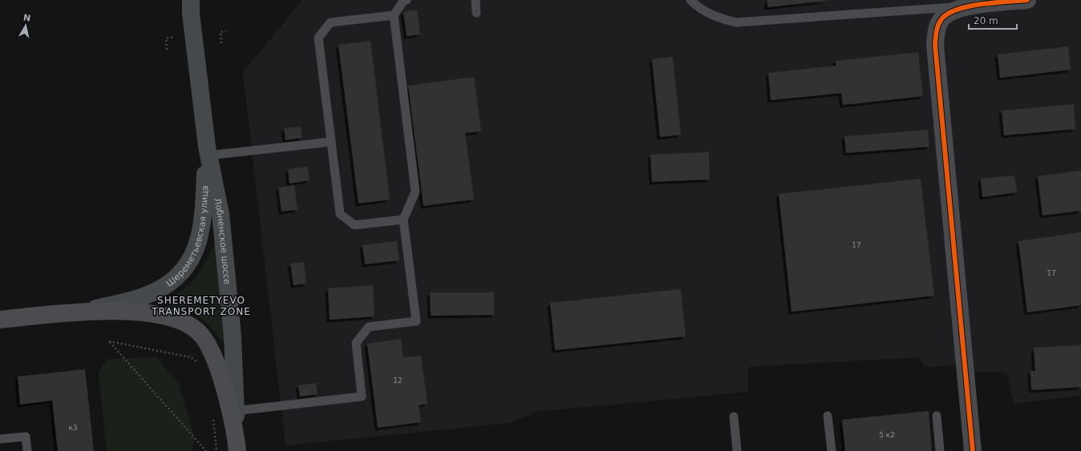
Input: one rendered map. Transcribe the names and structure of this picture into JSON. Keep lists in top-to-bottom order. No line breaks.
{"streets":{"main road":["Шереметьевская улица","Лобненское шоссе"]},"crossings":[["Шереметьевская улица","Лобненское шоссе"]],"districts":["SHEREMETYEVO TRANSPORT ZONE"],"house_numbers":["17","17","12","к3","5 к2"],"scale_bar":"20 m","north":"top"}
